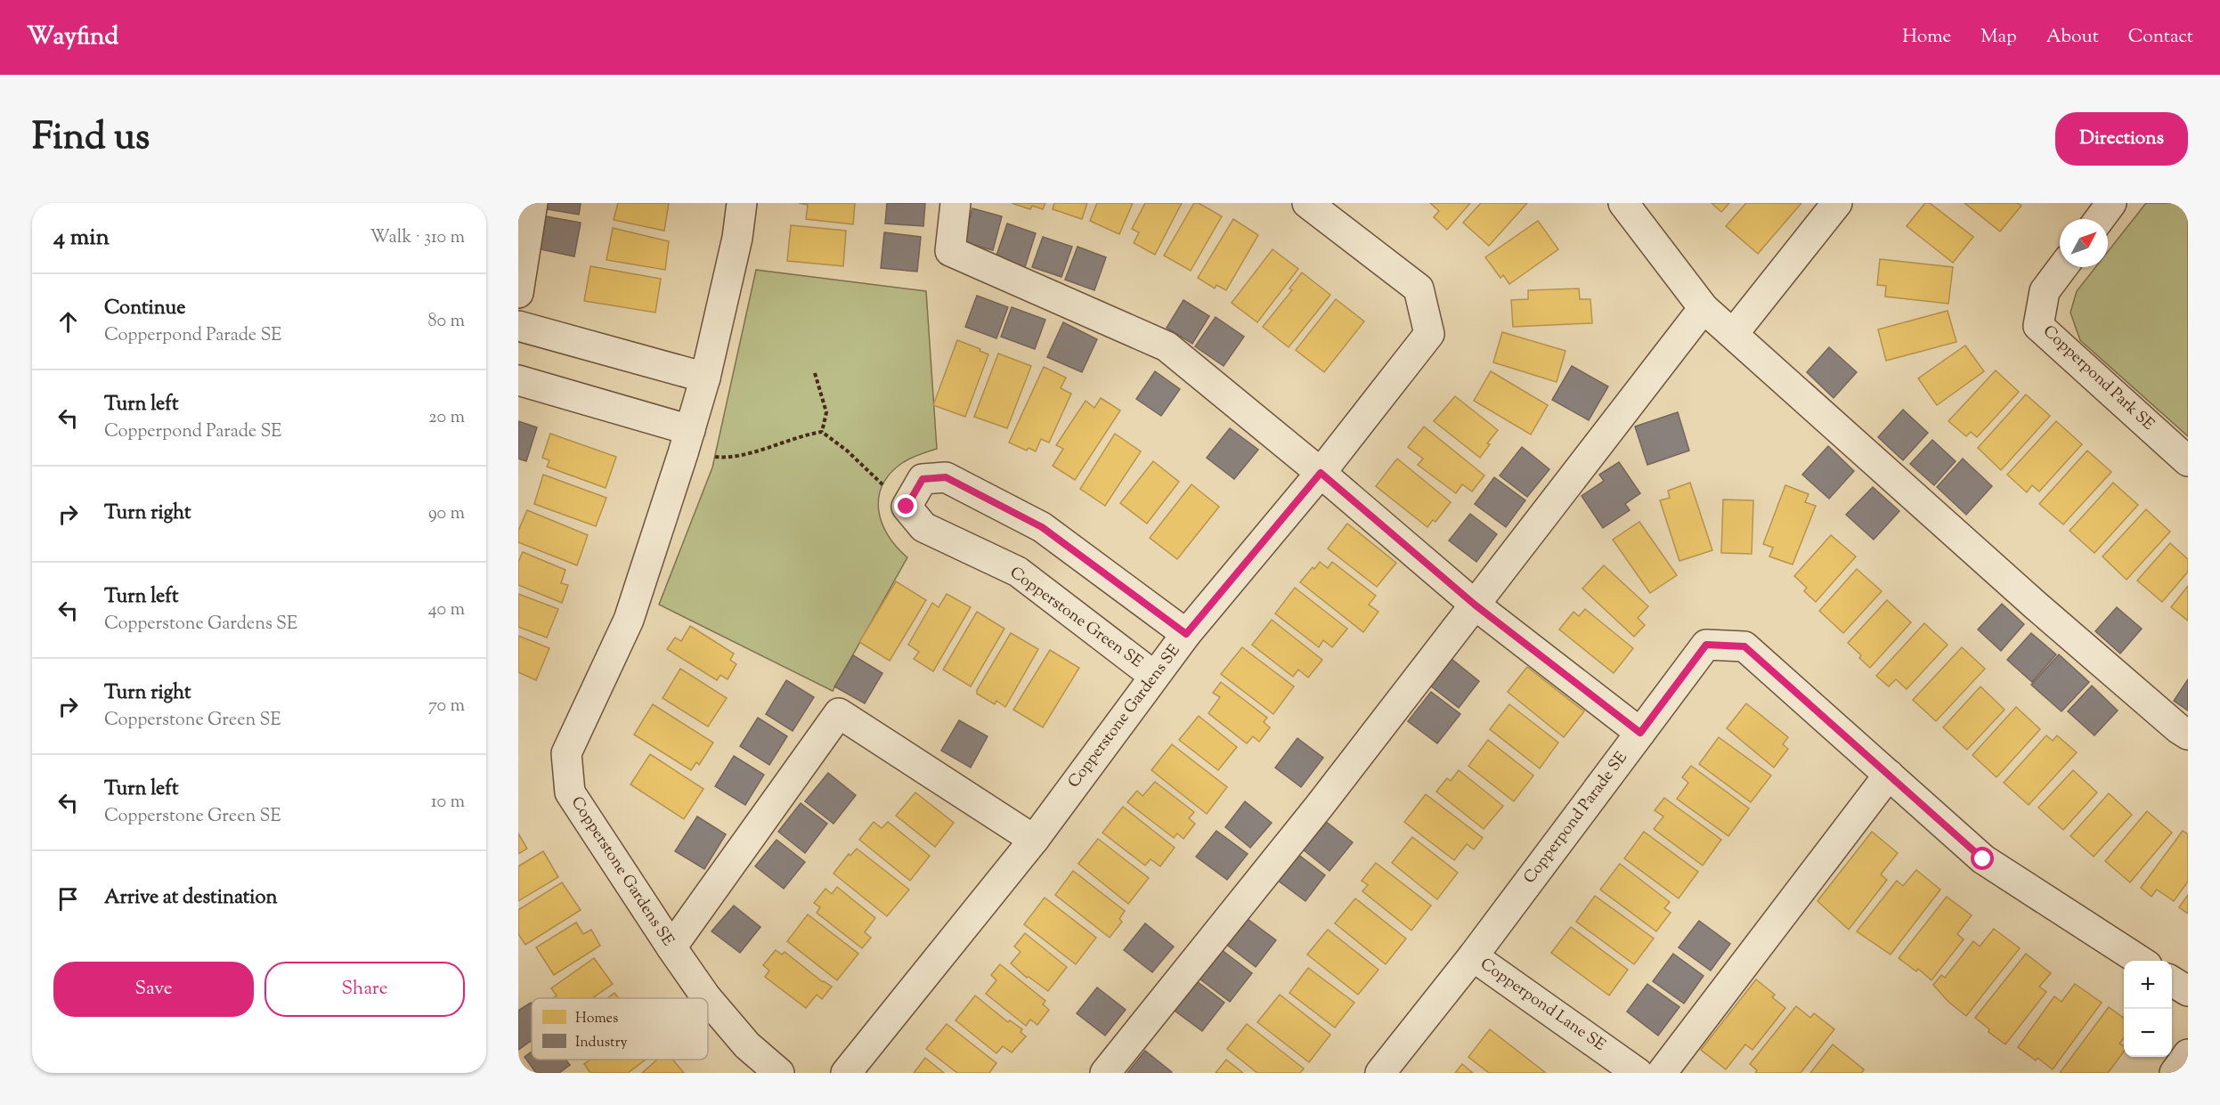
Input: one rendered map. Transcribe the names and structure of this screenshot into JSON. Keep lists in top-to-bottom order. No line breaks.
{"streets":{"street":["Copperpond Park SE","Copperstone Green SE","Copperstone Gardens SE","Copperpond Parade SE","Copperpond Lane SE"]},"crossings":[["Copperstone Green SE","Copperstone Gardens SE"],["Copperpond Parade SE","Copperpond Lane SE"]],"legend":["Homes","Industry"],"north":"top right","page":{"header":"Wayfind","nav":["Home","Map","About","Contact"],"title":"Find us","buttons":["Directions",["Save","Share"]],"heading":["4 min","Walk · 310 m"],"list":[["Continue","Copperpond Parade SE","80 m"],["Turn left","Copperpond Parade SE","20 m"],["Turn right","90 m"],["Turn left","Copperstone Gardens SE","40 m"],["Turn right","Copperstone Green SE","70 m"],["Turn left","Copperstone Green SE","10 m"],"Arrive at destination"],"map_buttons":["+","−"]}}
